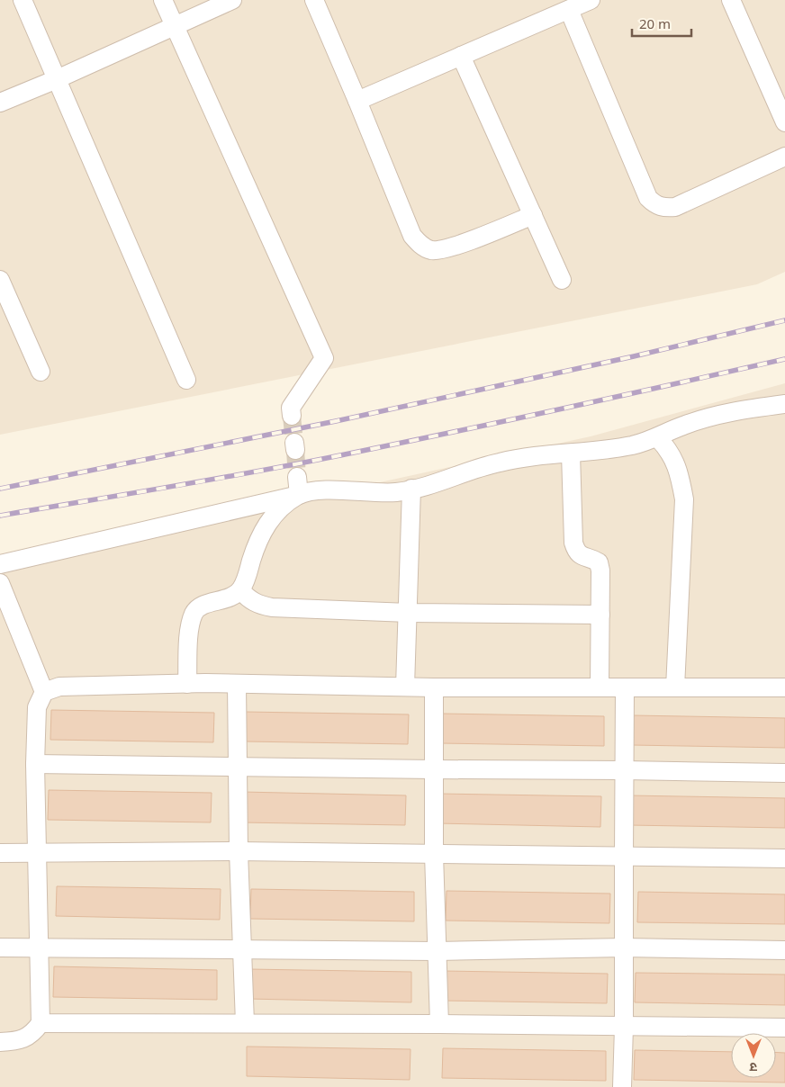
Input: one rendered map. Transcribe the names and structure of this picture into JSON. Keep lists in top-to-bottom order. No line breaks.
{"scale_bar":"20 m","north":"bottom"}
